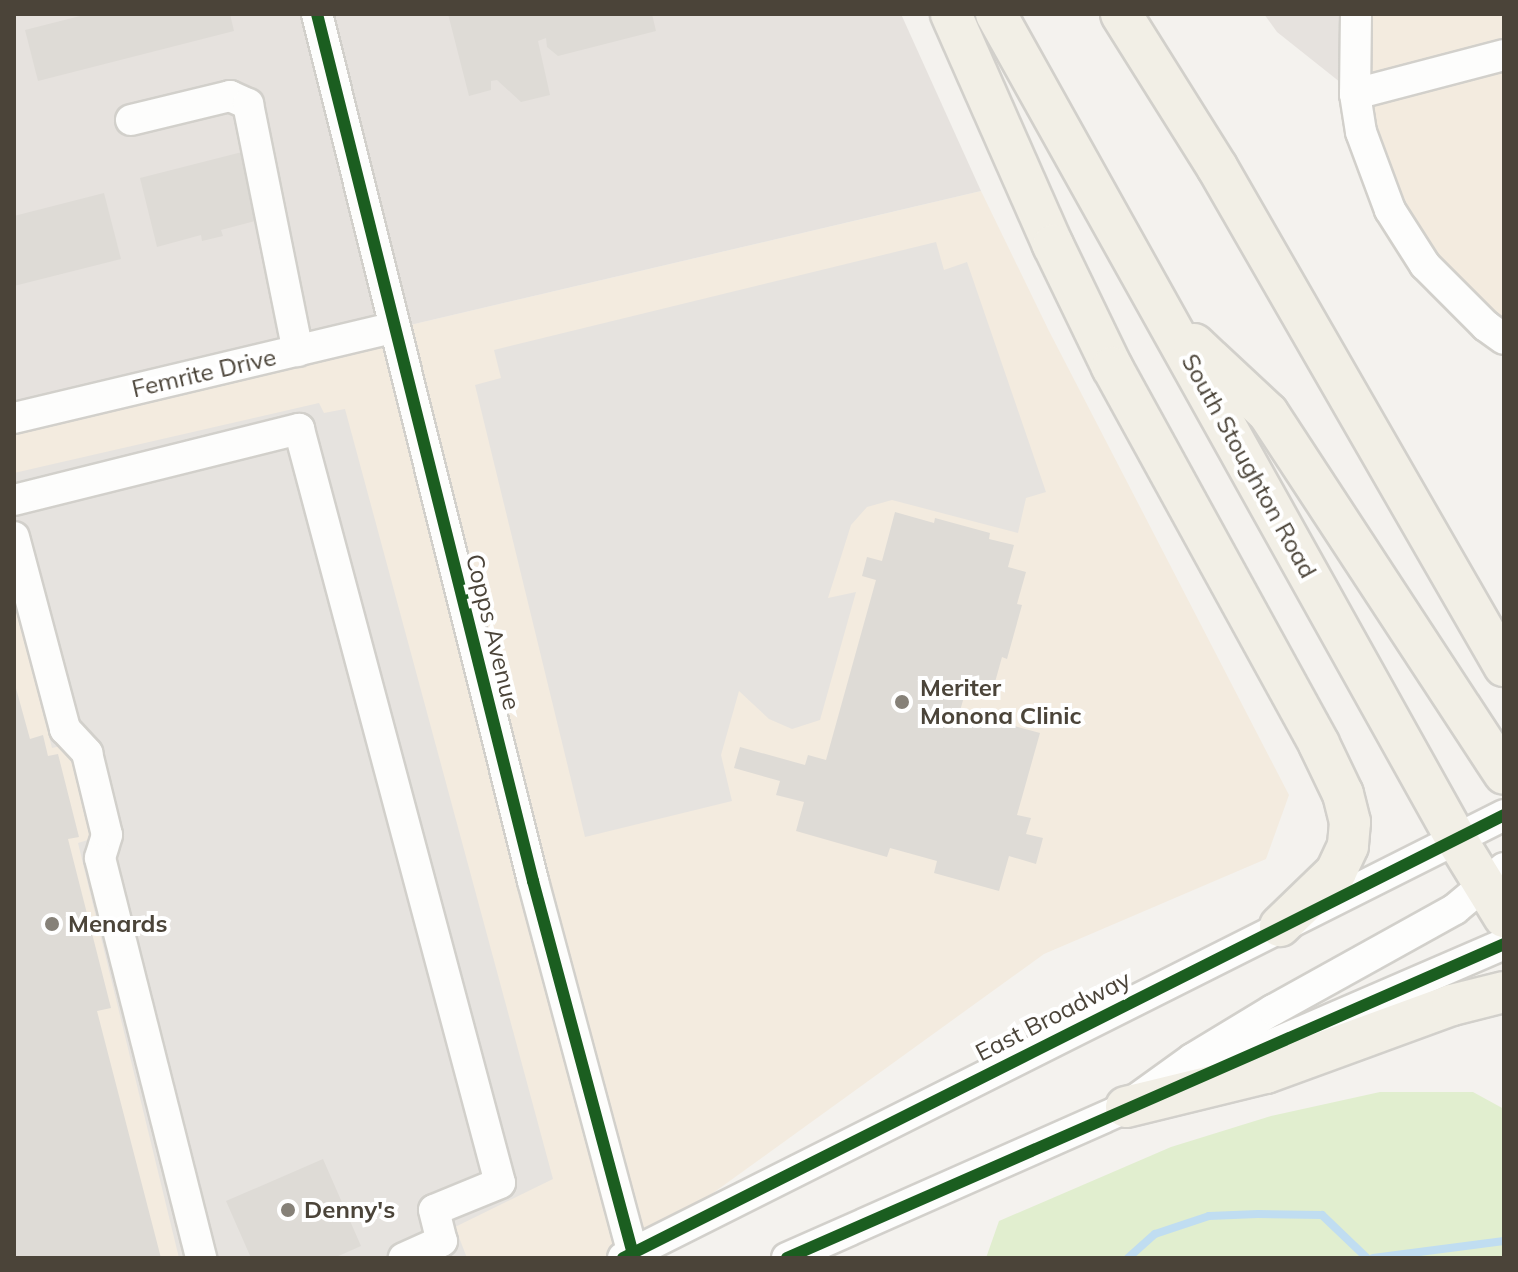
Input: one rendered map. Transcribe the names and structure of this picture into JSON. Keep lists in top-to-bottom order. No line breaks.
{"streets":{"main road":["South Stoughton Road"],"street":["Femrite Drive","Copps Avenue","East Broadway"]},"crossings":[["Femrite Drive","Copps Avenue"],["South Stoughton Road","East Broadway"],["Copps Avenue","East Broadway"]],"places":["Meriter Monona Clinic","Menards","Denny's"]}
